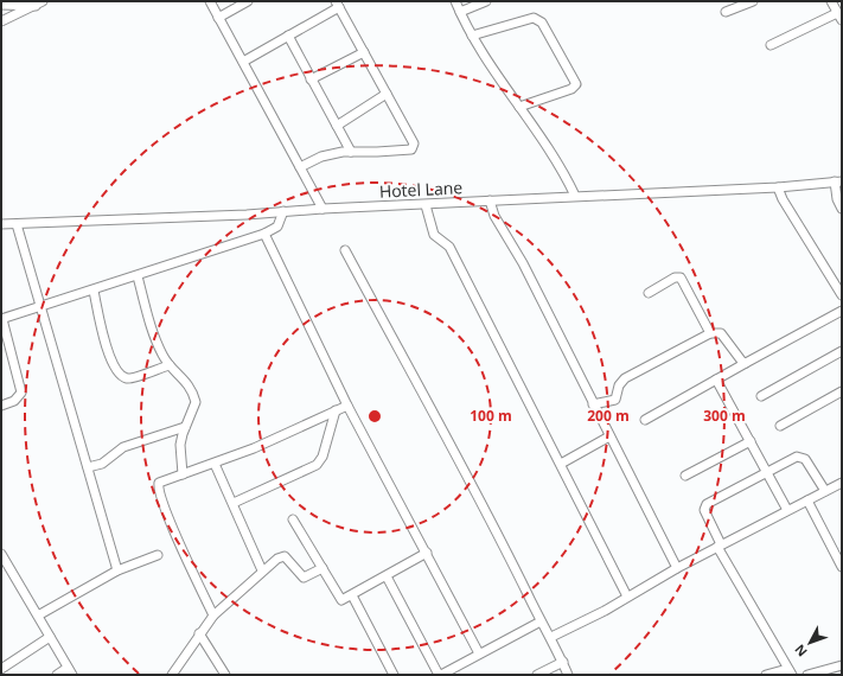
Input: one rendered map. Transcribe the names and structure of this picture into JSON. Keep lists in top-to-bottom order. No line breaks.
{"streets":{"street":["Hotel Lane"]},"north":"bottom left","rings":["100 m","200 m","300 m"]}
